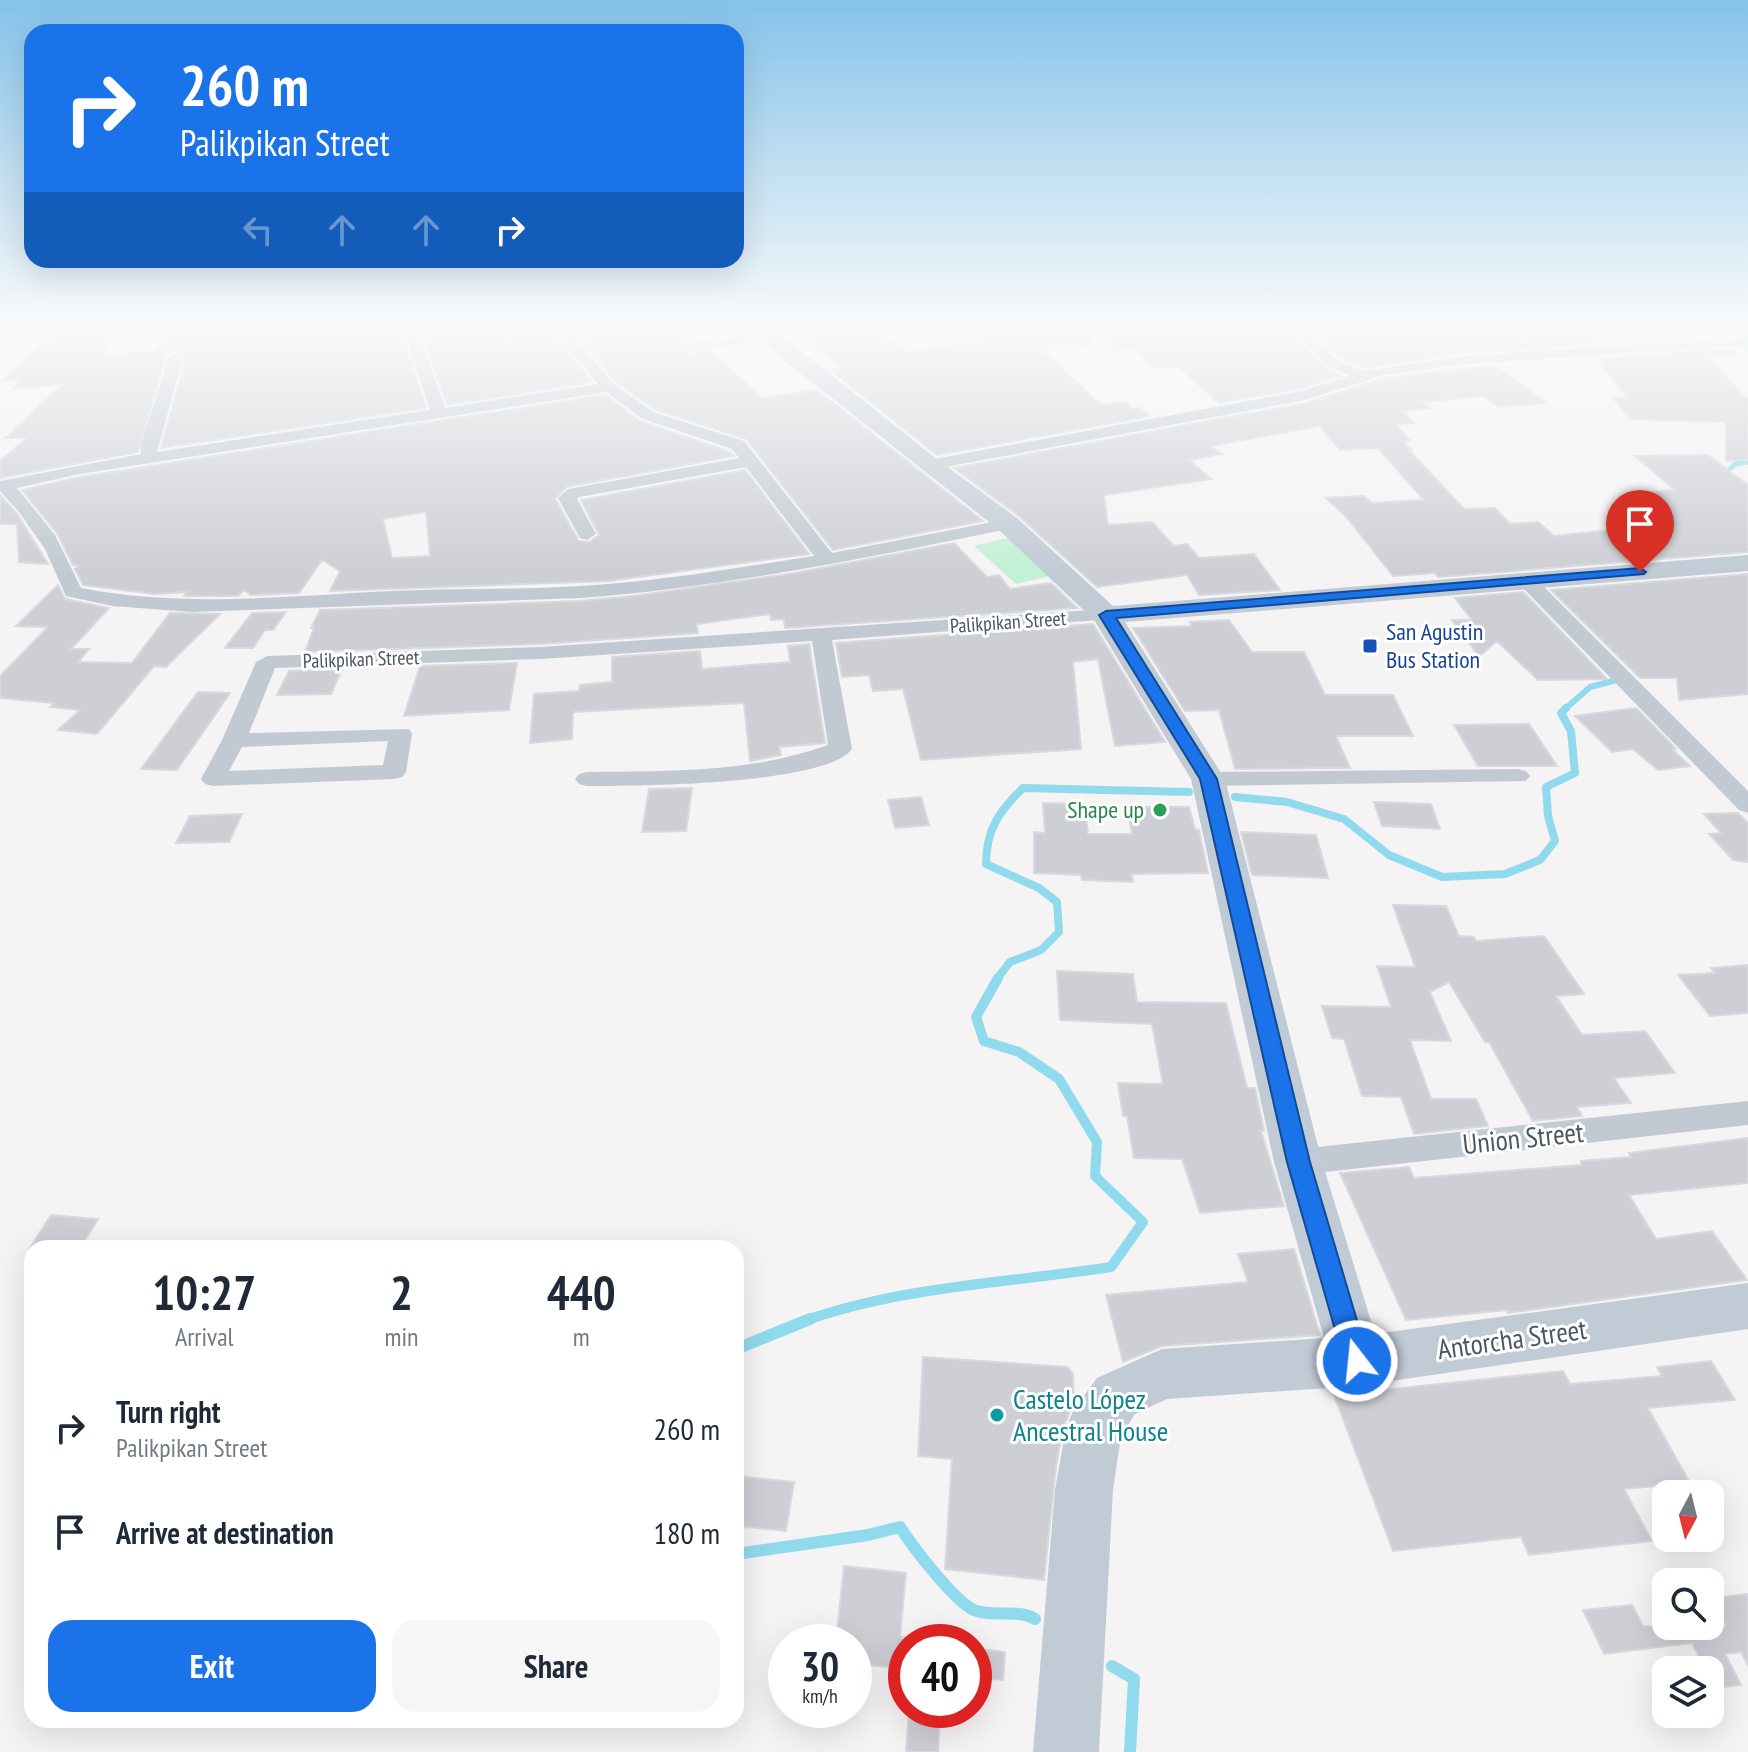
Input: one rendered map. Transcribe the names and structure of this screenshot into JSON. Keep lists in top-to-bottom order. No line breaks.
{"streets":{"street":["Palikpikan Street","Union Street","Antorcha Street"]},"places":{"transit":["San Agustin Bus Station"],"other":["Shape up","Castelo López Ancestral House"]},"north":"bottom","page":{"turn":["260 m","Palikpikan Street"],"eta":["10:27","Arrival","2","min","440","m"],"list":[{"name":"Turn right","note":"Palikpikan Street","value":"260 m"},{"name":"Arrive at destination","value":"180 m"}],"buttons":["Exit","Share"],"speed":"30 km/h","limit":"40"}}
